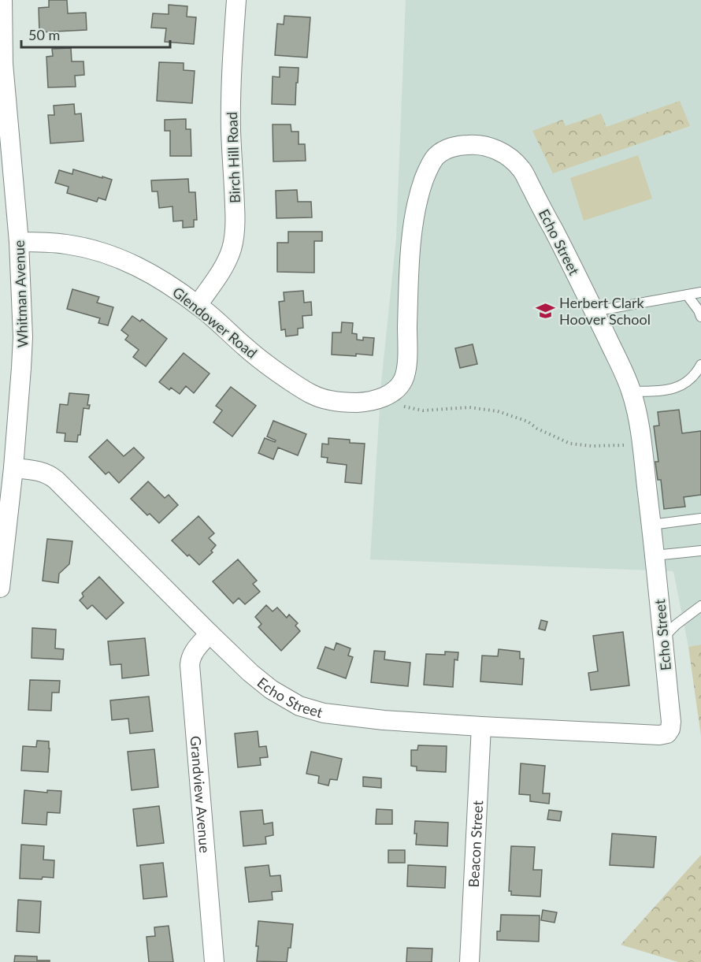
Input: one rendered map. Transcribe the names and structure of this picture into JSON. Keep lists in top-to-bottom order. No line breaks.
{"streets":{"street":["Birch Hill Road","Echo Street","Whitman Avenue","Glendower Road","Grandview Avenue","Beacon Street"]},"crossings":[["Birch Hill Road","Glendower Road"],["Echo Street","Whitman Avenue"],["Echo Street","Glendower Road"],["Echo Street","Grandview Avenue"],["Echo Street","Beacon Street"],["Whitman Avenue","Glendower Road"]],"places":{"school or university":["Herbert Clark Hoover School"]},"scale_bar":"50 m"}
